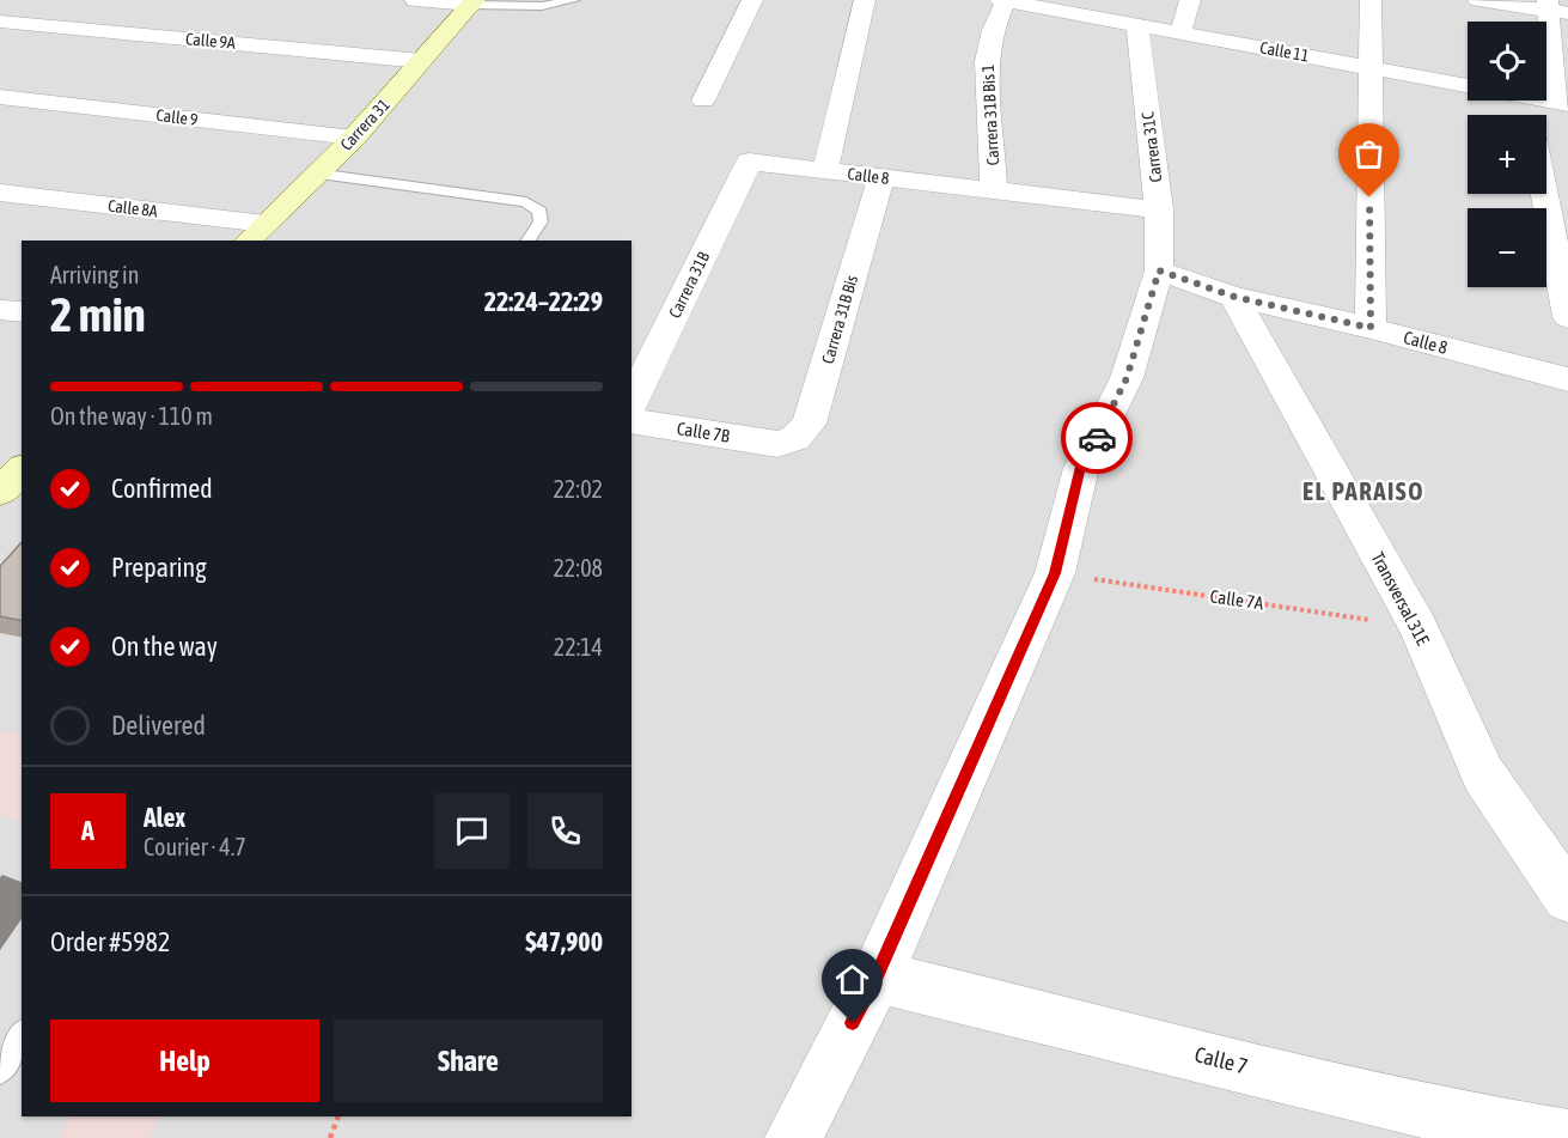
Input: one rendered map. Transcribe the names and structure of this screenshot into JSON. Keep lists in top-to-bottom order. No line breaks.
{"streets":{"main road":["Carrera 31"],"street":["Calle 9A","Calle 11","Carrera 31B Bis 1","Calle 9","Carrera 31C","Calle 8","Calle 8A","Carrera 31B","Carrera 31B Bis","Calle 7B","Transversal 31E","Calle 7"],"path":["Calle 7A"]},"crossings":[["Calle 9A","Carrera 31"],["Calle 11","Carrera 31B Bis 1"],["Calle 11","Carrera 31C"],["Carrera 31B Bis 1","Calle 8"],["Calle 9","Carrera 31"],["Carrera 31","Calle 8A"],["Carrera 31C","Calle 8"],["Carrera 31C","Calle 7A"],["Carrera 31C","Calle 7"],["Calle 8","Carrera 31B"],["Calle 8","Carrera 31B Bis"],["Calle 8","Transversal 31E"],["Carrera 31B Bis","Calle 7B"],["Transversal 31E","Calle 7A"]],"districts":["EL PARAISO"],"page":{"map_buttons":["+","−"],"heading":["2 min","Arriving in","22:24–22:29"],"panel":["Alex","Courier · 4.7","Order #5982","$47,900"],"bar":"On the way · 110 m","list":[["Confirmed","22:02"],["Preparing","22:08"],["On the way","22:14"],"Delivered"],"round":"A","buttons":["Help","Share"]}}
